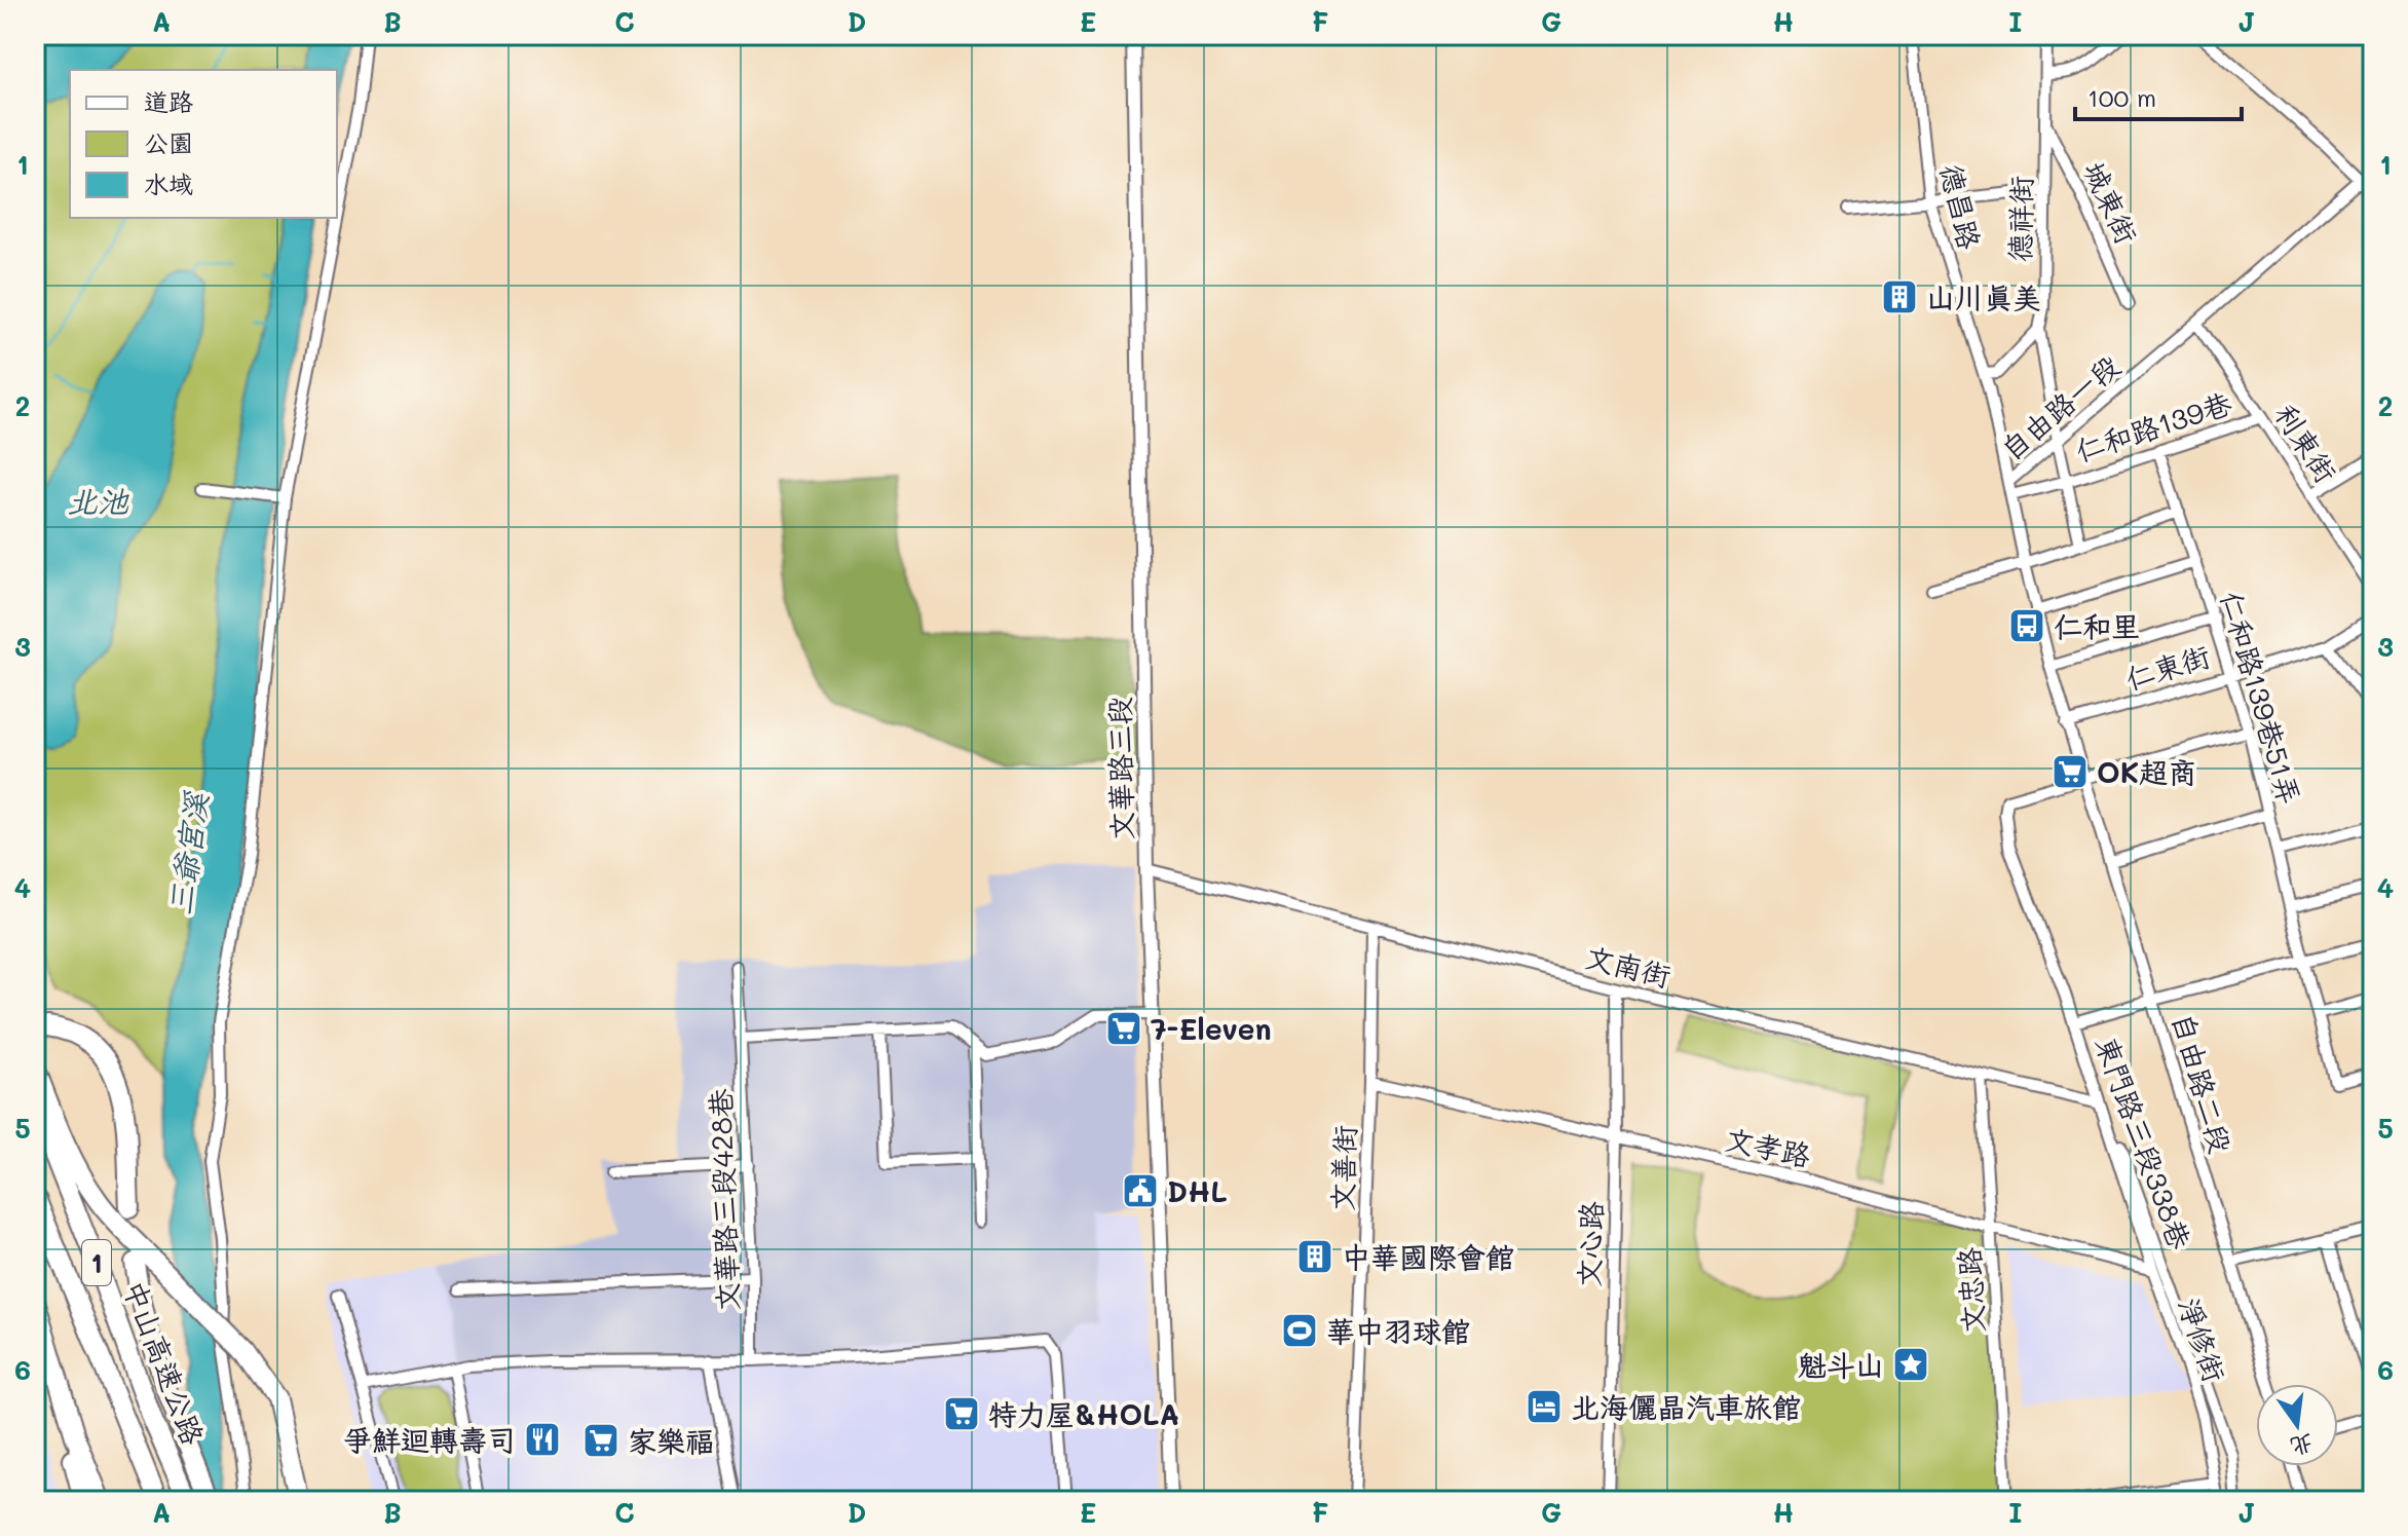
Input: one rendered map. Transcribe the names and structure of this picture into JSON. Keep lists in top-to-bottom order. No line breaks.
{"streets":{"highway":["1","中山高速公路"],"street":["城東街","德昌路","德祥街","自由路一段","仁和路139巷","利東街","仁東街","仁和路139巷51弄","文華路三段","文南街","自由路二段","東門路三段338巷","文孝路","文善街","文華路三段428巷","文心路","文忠路","淨修街"]},"crossings":[["城東街","德祥街"],["德昌路","自由路一段"],["德祥街","自由路一段"],["德祥街","仁和路139巷"],["自由路一段","仁和路139巷"],["自由路一段","利東街"],["自由路一段","仁東街"],["自由路一段","自由路二段"],["自由路一段","東門路三段338巷"],["仁和路139巷","利東街"],["仁和路139巷","仁和路139巷51弄"],["仁東街","仁和路139巷51弄"],["文華路三段","文南街"],["文南街","東門路三段338巷"],["文南街","文善街"],["文南街","文心路"],["文南街","文忠路"],["文南街","淨修街"],["自由路二段","東門路三段338巷"],["東門路三段338巷","淨修街"],["文孝路","文善街"],["文孝路","文心路"],["文孝路","文忠路"],["文孝路","淨修街"]],"water":["北池","三爺宮溪"],"places":{"building":["山川真美","中華國際會館"],"bus stop":["仁和里"],"supermarket":["OK超商","7-Eleven","特力屋&HOLA","家樂福"],"public building":["DHL"],"sports":["華中羽球館"],"place":["魁斗山"],"hotel":["北海儷晶汽車旅館"],"restaurant":["爭鮮迴轉壽司"]},"legend":["道路","公園","水域"],"scale_bar":"100 m","north":"bottom","grid":{"columns":["A","B","C","D","E","F","G","H","I","J"],"rows":["1","2","3","4","5","6"]}}
